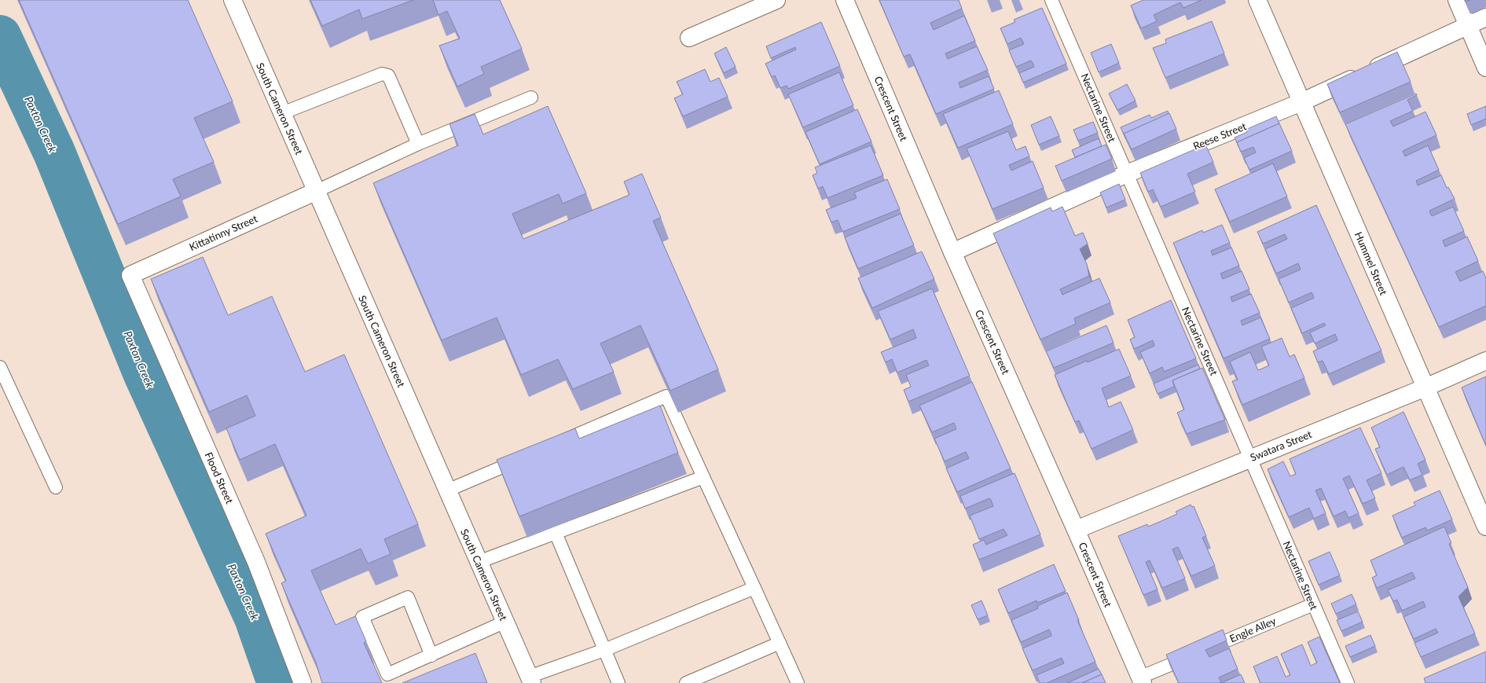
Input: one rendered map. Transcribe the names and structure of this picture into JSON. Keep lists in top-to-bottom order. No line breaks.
{"streets":{"main road":["South Cameron Street","Crescent Street","Reese Street","Kittatinny Street","Hummel Street","Swatara Street","Flood Street"],"lane":["Nectarine Street","Engle Alley"]},"crossings":[["Nectarine Street","Reese Street"],["Nectarine Street","Swatara Street"],["Nectarine Street","Engle Alley"],["South Cameron Street","Kittatinny Street"],["Crescent Street","Reese Street"],["Crescent Street","Swatara Street"],["Crescent Street","Engle Alley"],["Reese Street","Hummel Street"],["Kittatinny Street","Flood Street"],["Hummel Street","Swatara Street"]],"water":["Paxton Creek"]}
